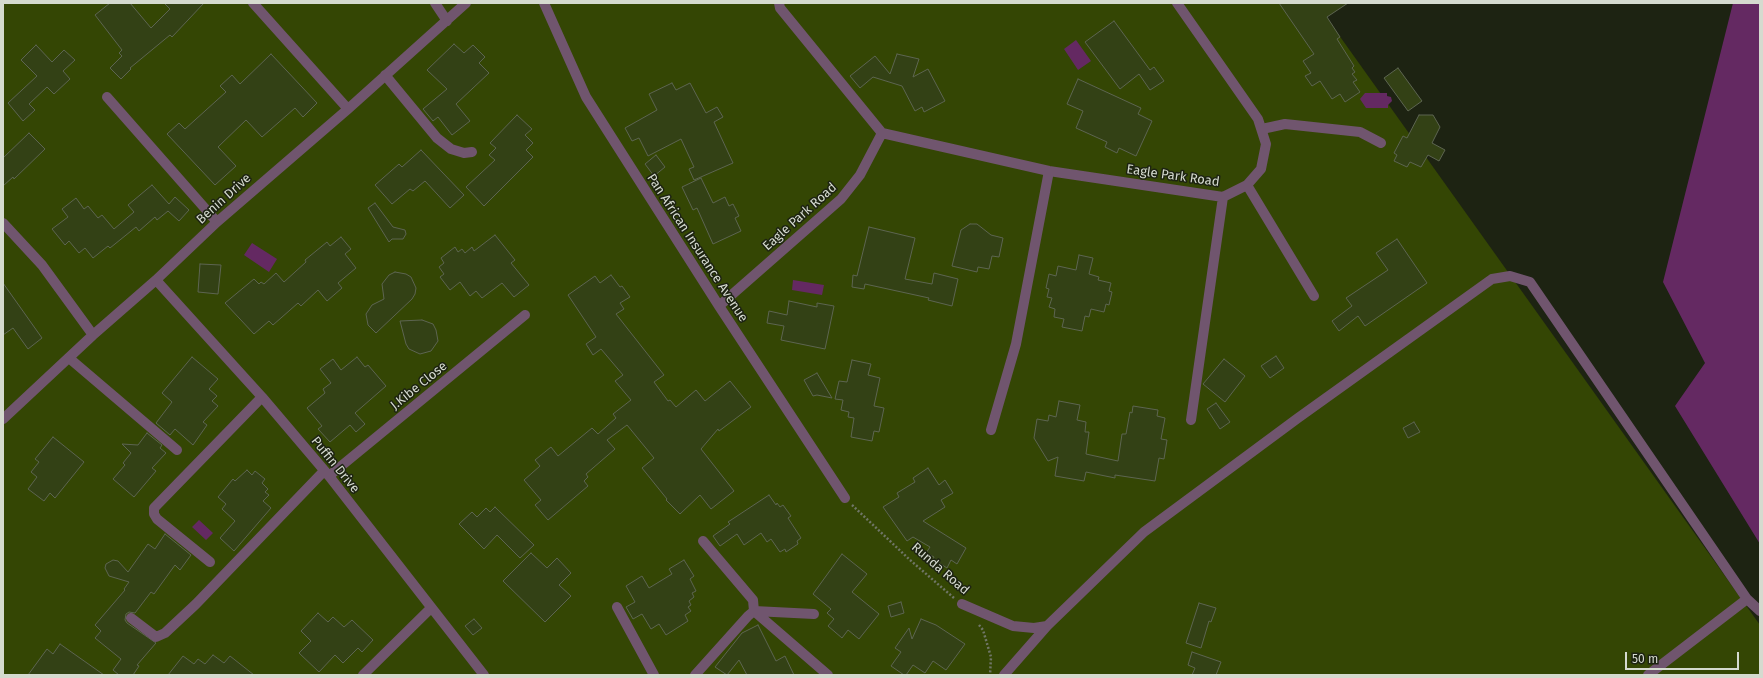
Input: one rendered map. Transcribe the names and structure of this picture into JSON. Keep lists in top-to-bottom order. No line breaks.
{"streets":{"street":["Eagle Park Road","Benin Drive","Pan African Insurance Avenue","J.Kibe Close","Puffin Drive"],"path":["Runda Road"]},"crossings":[["Eagle Park Road","Pan African Insurance Avenue"],["Benin Drive","Puffin Drive"],["Pan African Insurance Avenue","Runda Road"],["J.Kibe Close","Puffin Drive"]],"scale_bar":"50 m"}
